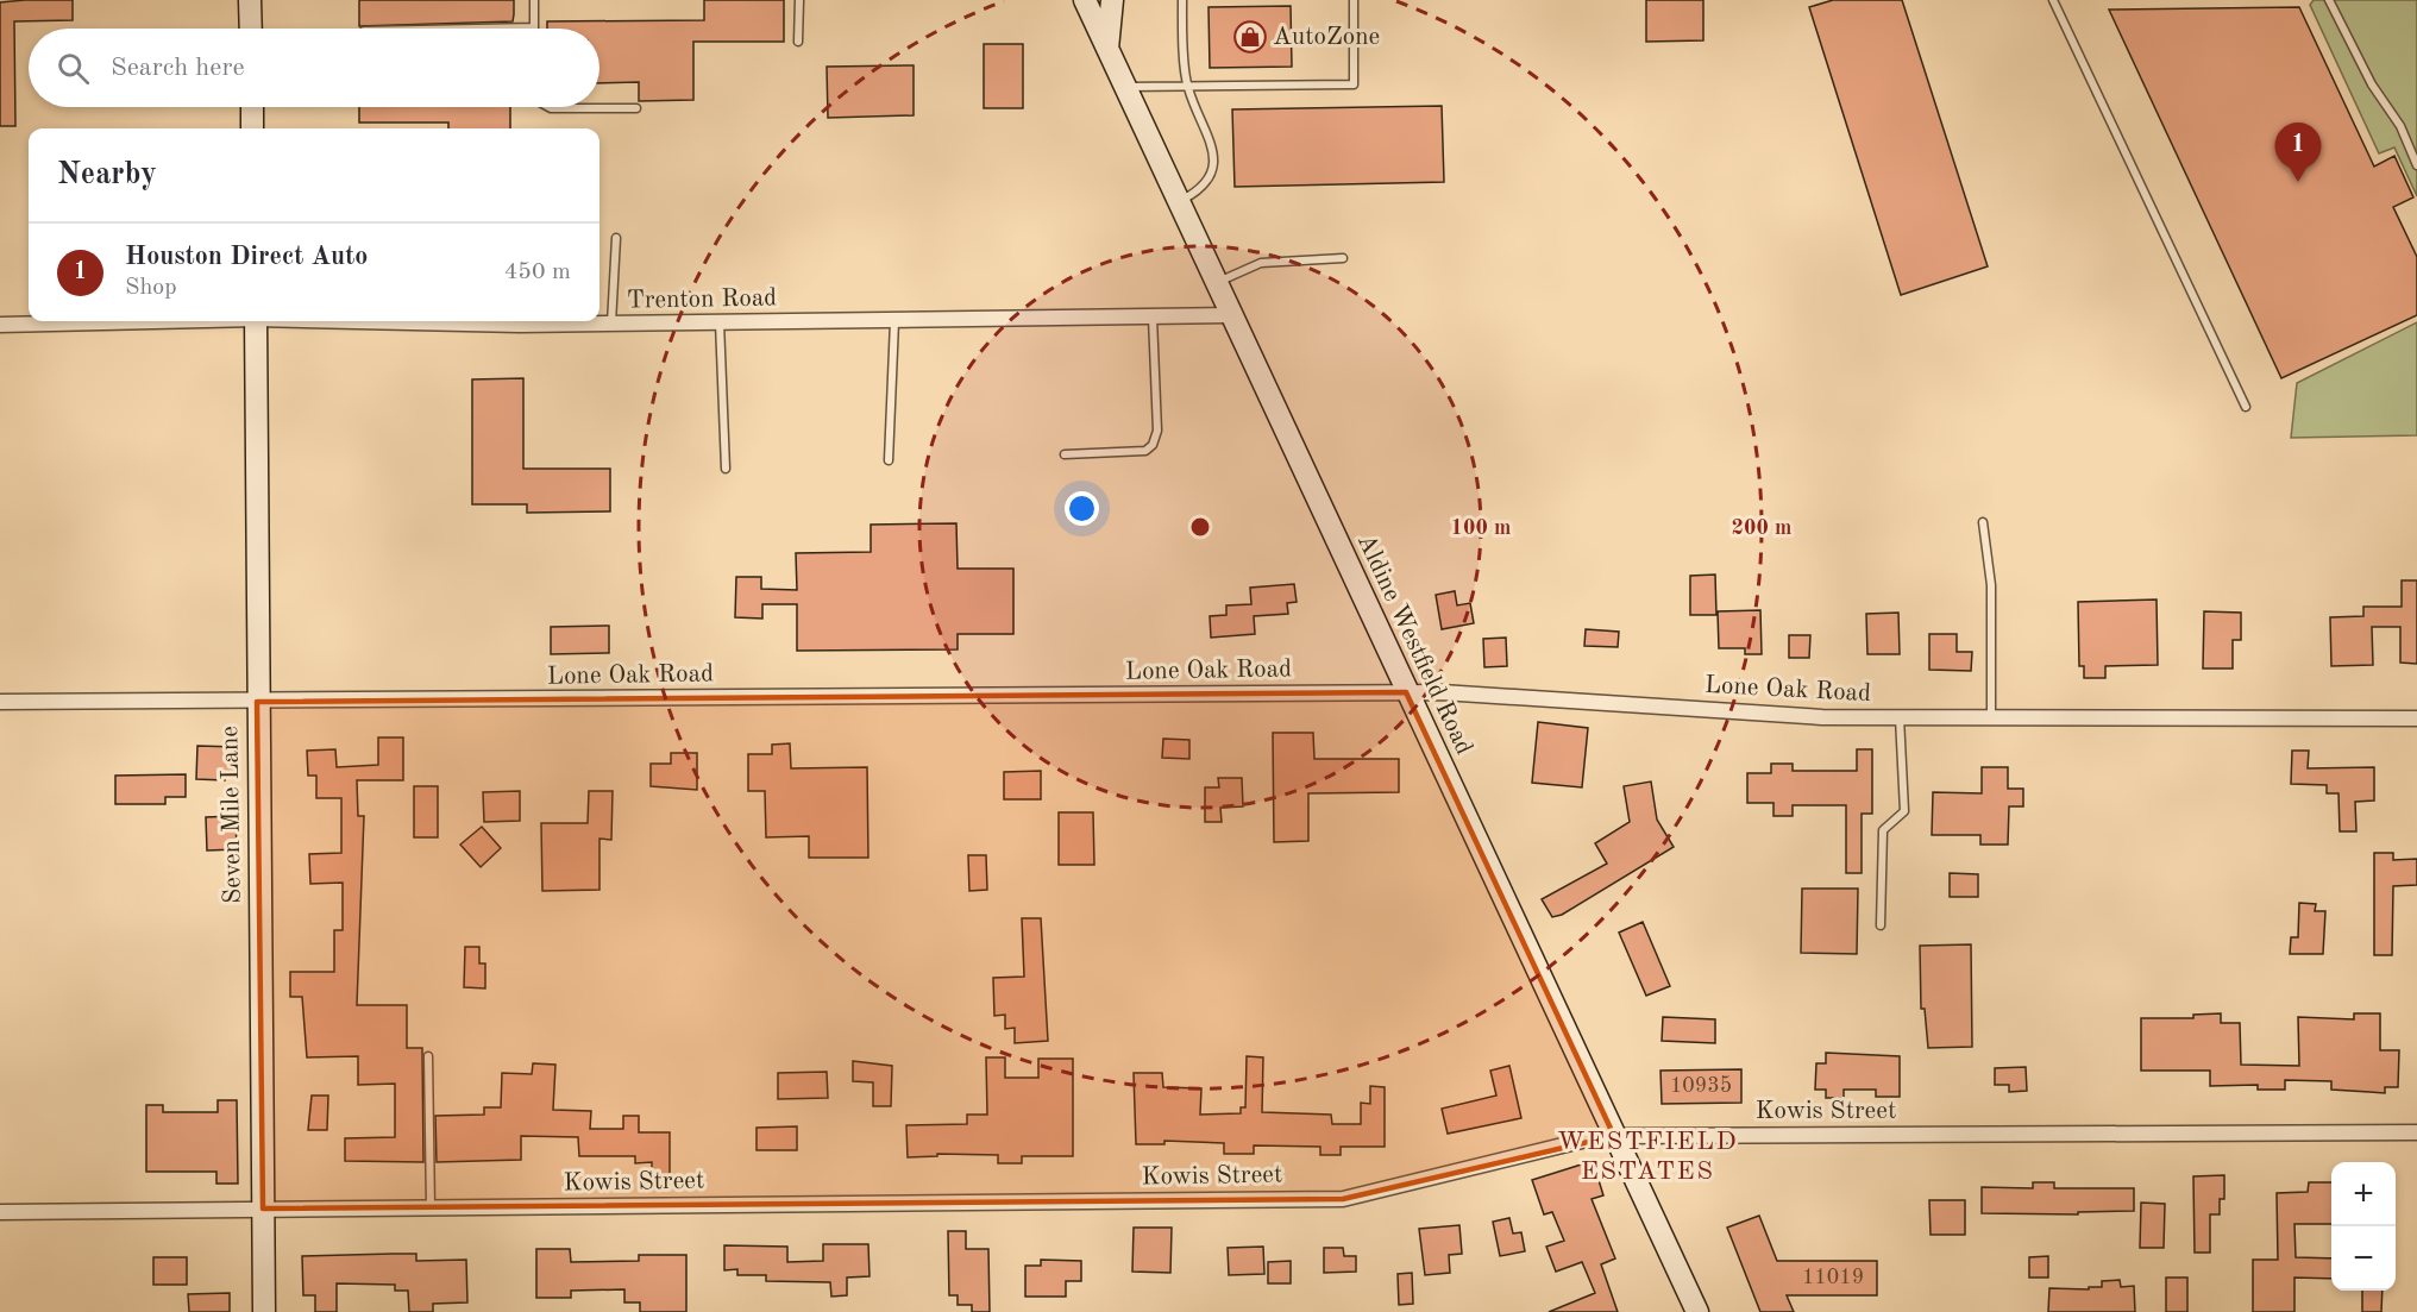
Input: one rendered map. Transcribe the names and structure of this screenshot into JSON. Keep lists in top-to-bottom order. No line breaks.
{"streets":{"main road":["Aldine Westfield Road","Seven Mile Lane"],"street":["Trenton Road","Lone Oak Road","Kowis Street"]},"crossings":[["Trenton Road","Aldine Westfield Road"],["Aldine Westfield Road","Lone Oak Road"],["Aldine Westfield Road","Kowis Street"],["Lone Oak Road","Seven Mile Lane"],["Seven Mile Lane","Kowis Street"]],"districts":["WESTFIELD ESTATES"],"places":{"shop":["AutoZone"]},"house_numbers":["10935","11019"],"page":{"search":"Search here","pins":"1","heading":"Nearby","list":[{"mark":"1","name":"Houston Direct Auto","note":"Shop","value":"450 m"}],"map_buttons":["+","−"]},"rings":["100 m","200 m"]}
